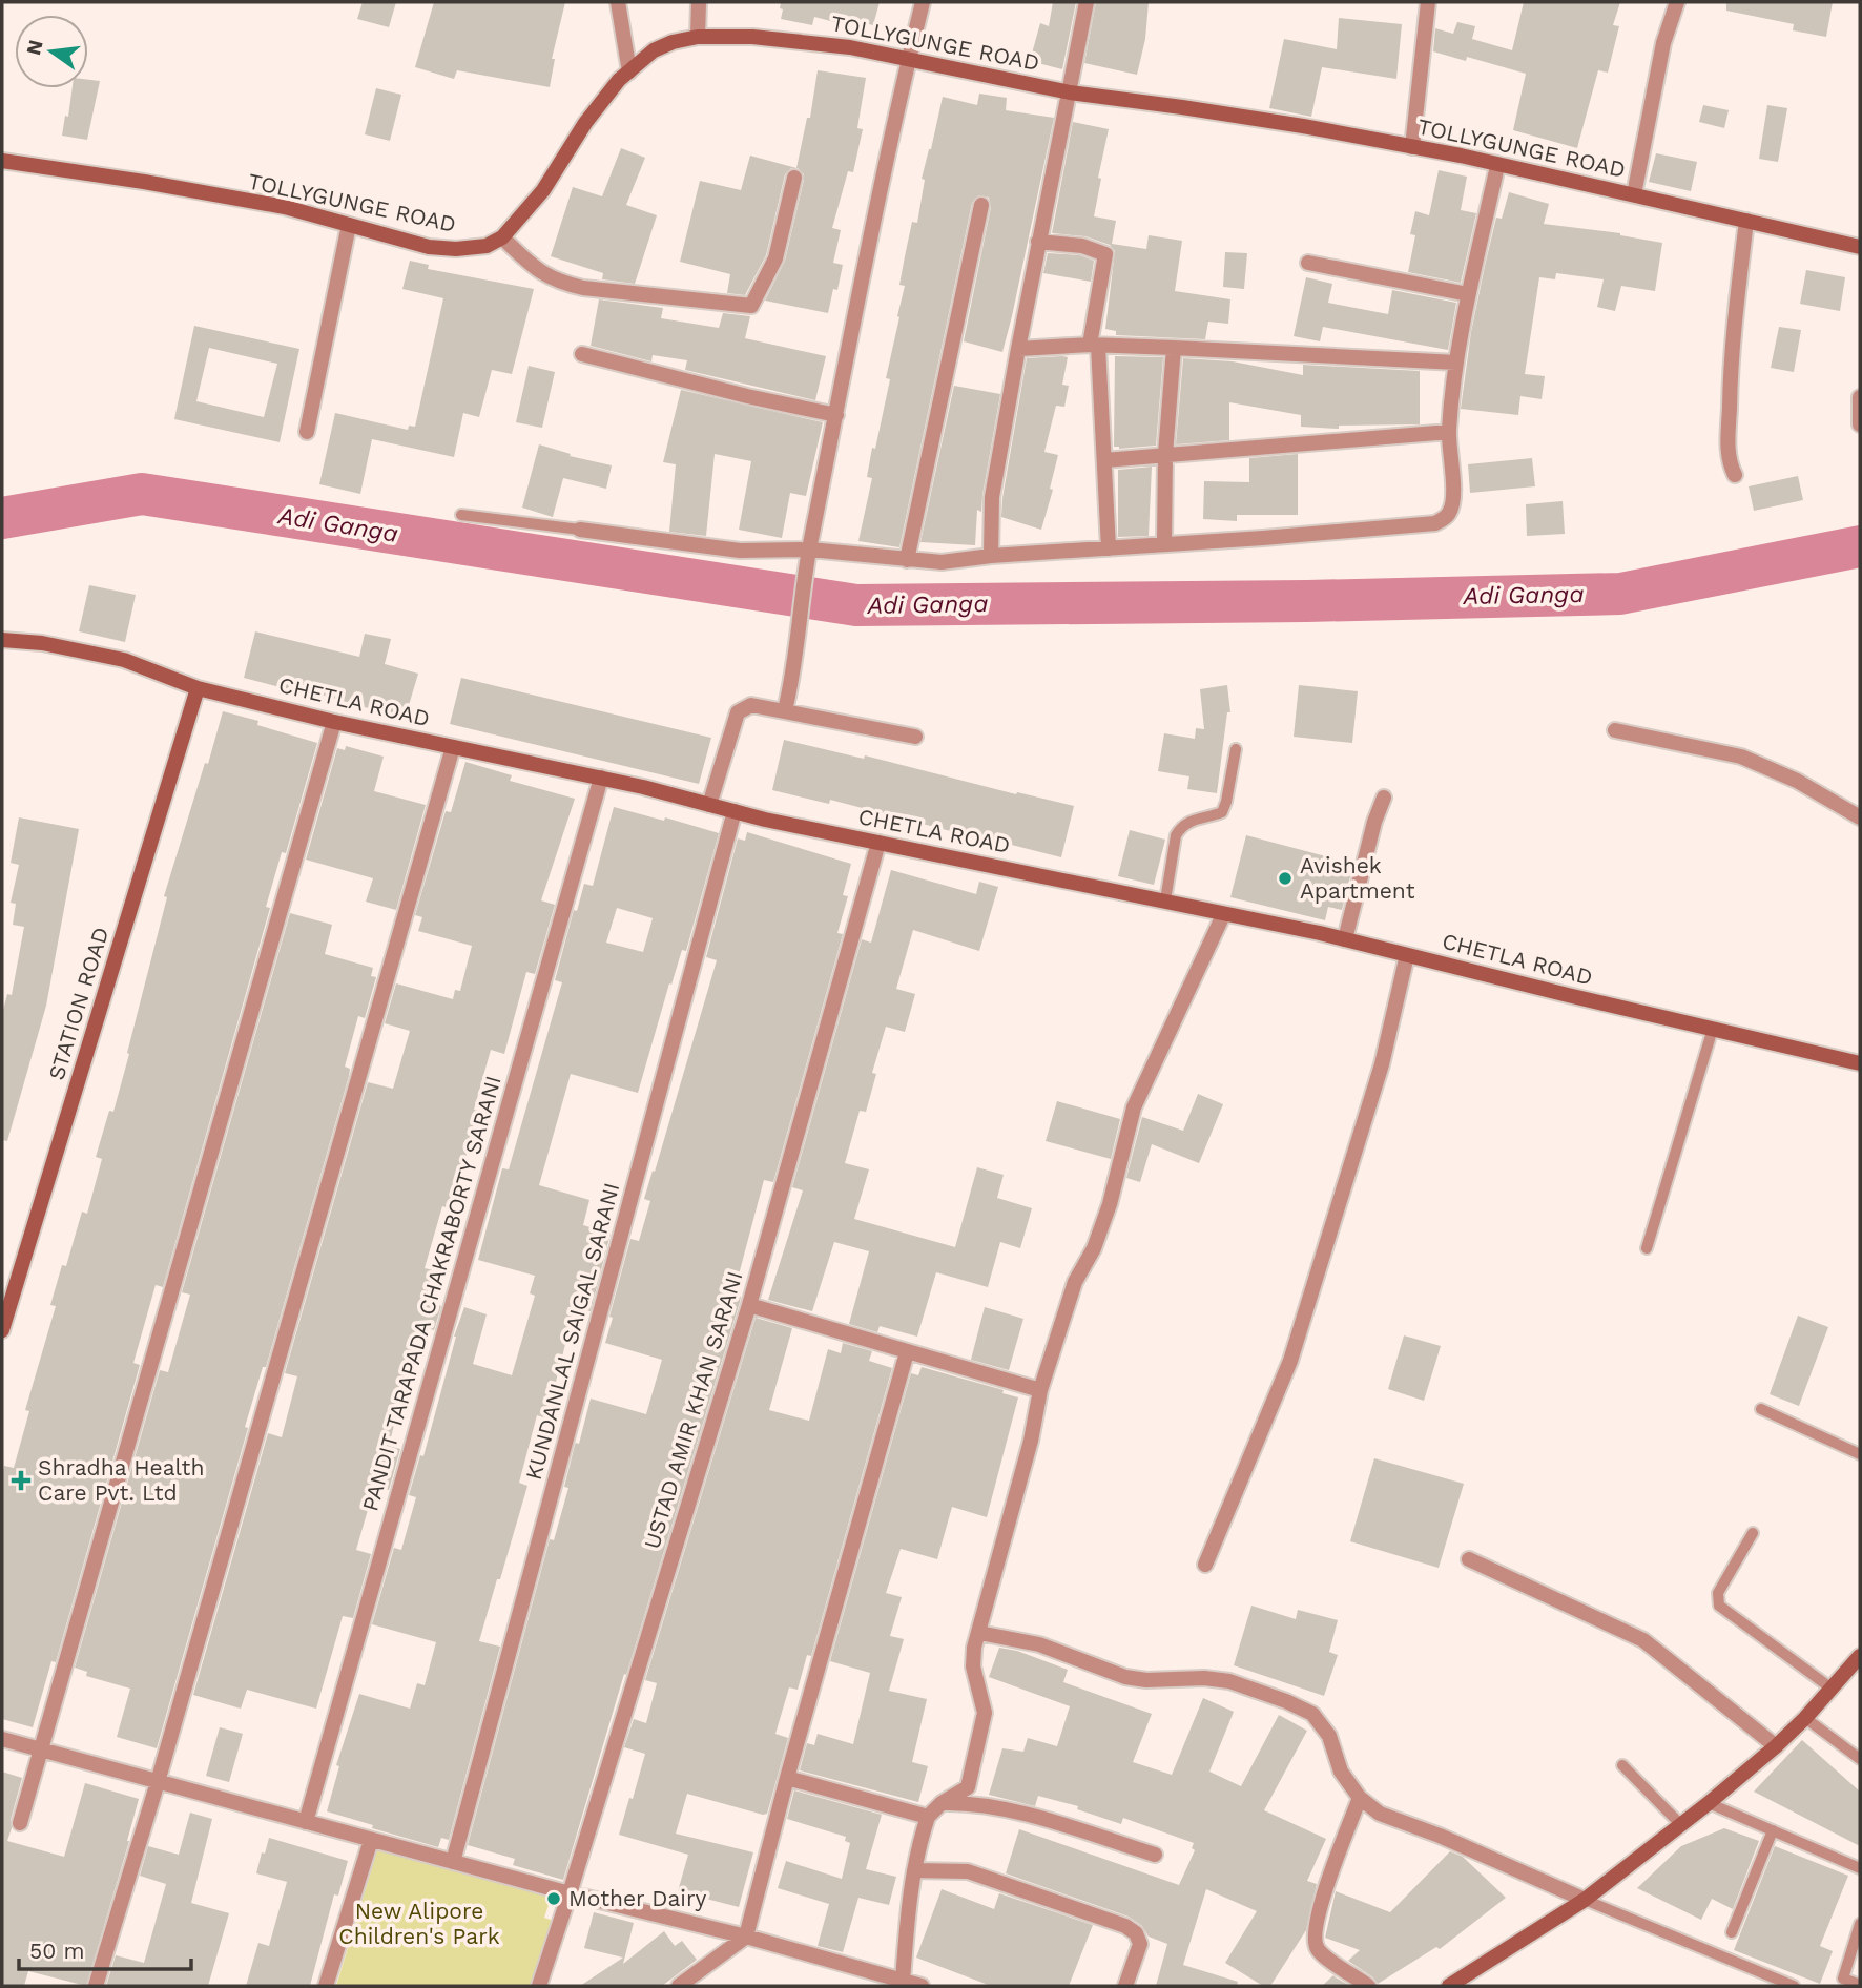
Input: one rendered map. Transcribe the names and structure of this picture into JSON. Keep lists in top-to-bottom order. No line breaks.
{"streets":{"street":["TOLLYGUNGE ROAD","CHETLA ROAD","STATION ROAD","PANDIT TARAPADA CHAKRABORTY SARANI","KUNDANLAL SAIGAL SARANI","USTAD AMIR KHAN SARANI"]},"crossings":[["CHETLA ROAD","STATION ROAD"],["CHETLA ROAD","PANDIT TARAPADA CHAKRABORTY SARANI"],["CHETLA ROAD","KUNDANLAL SAIGAL SARANI"],["CHETLA ROAD","USTAD AMIR KHAN SARANI"]],"water":["Adi Ganga"],"parks":["New Alipore Children's Park"],"places":{"other":["Avishek Apartment","Mother Dairy"],"health":["Shradha Health Care Pvt. Ltd"]},"scale_bar":"50 m","north":"left"}
